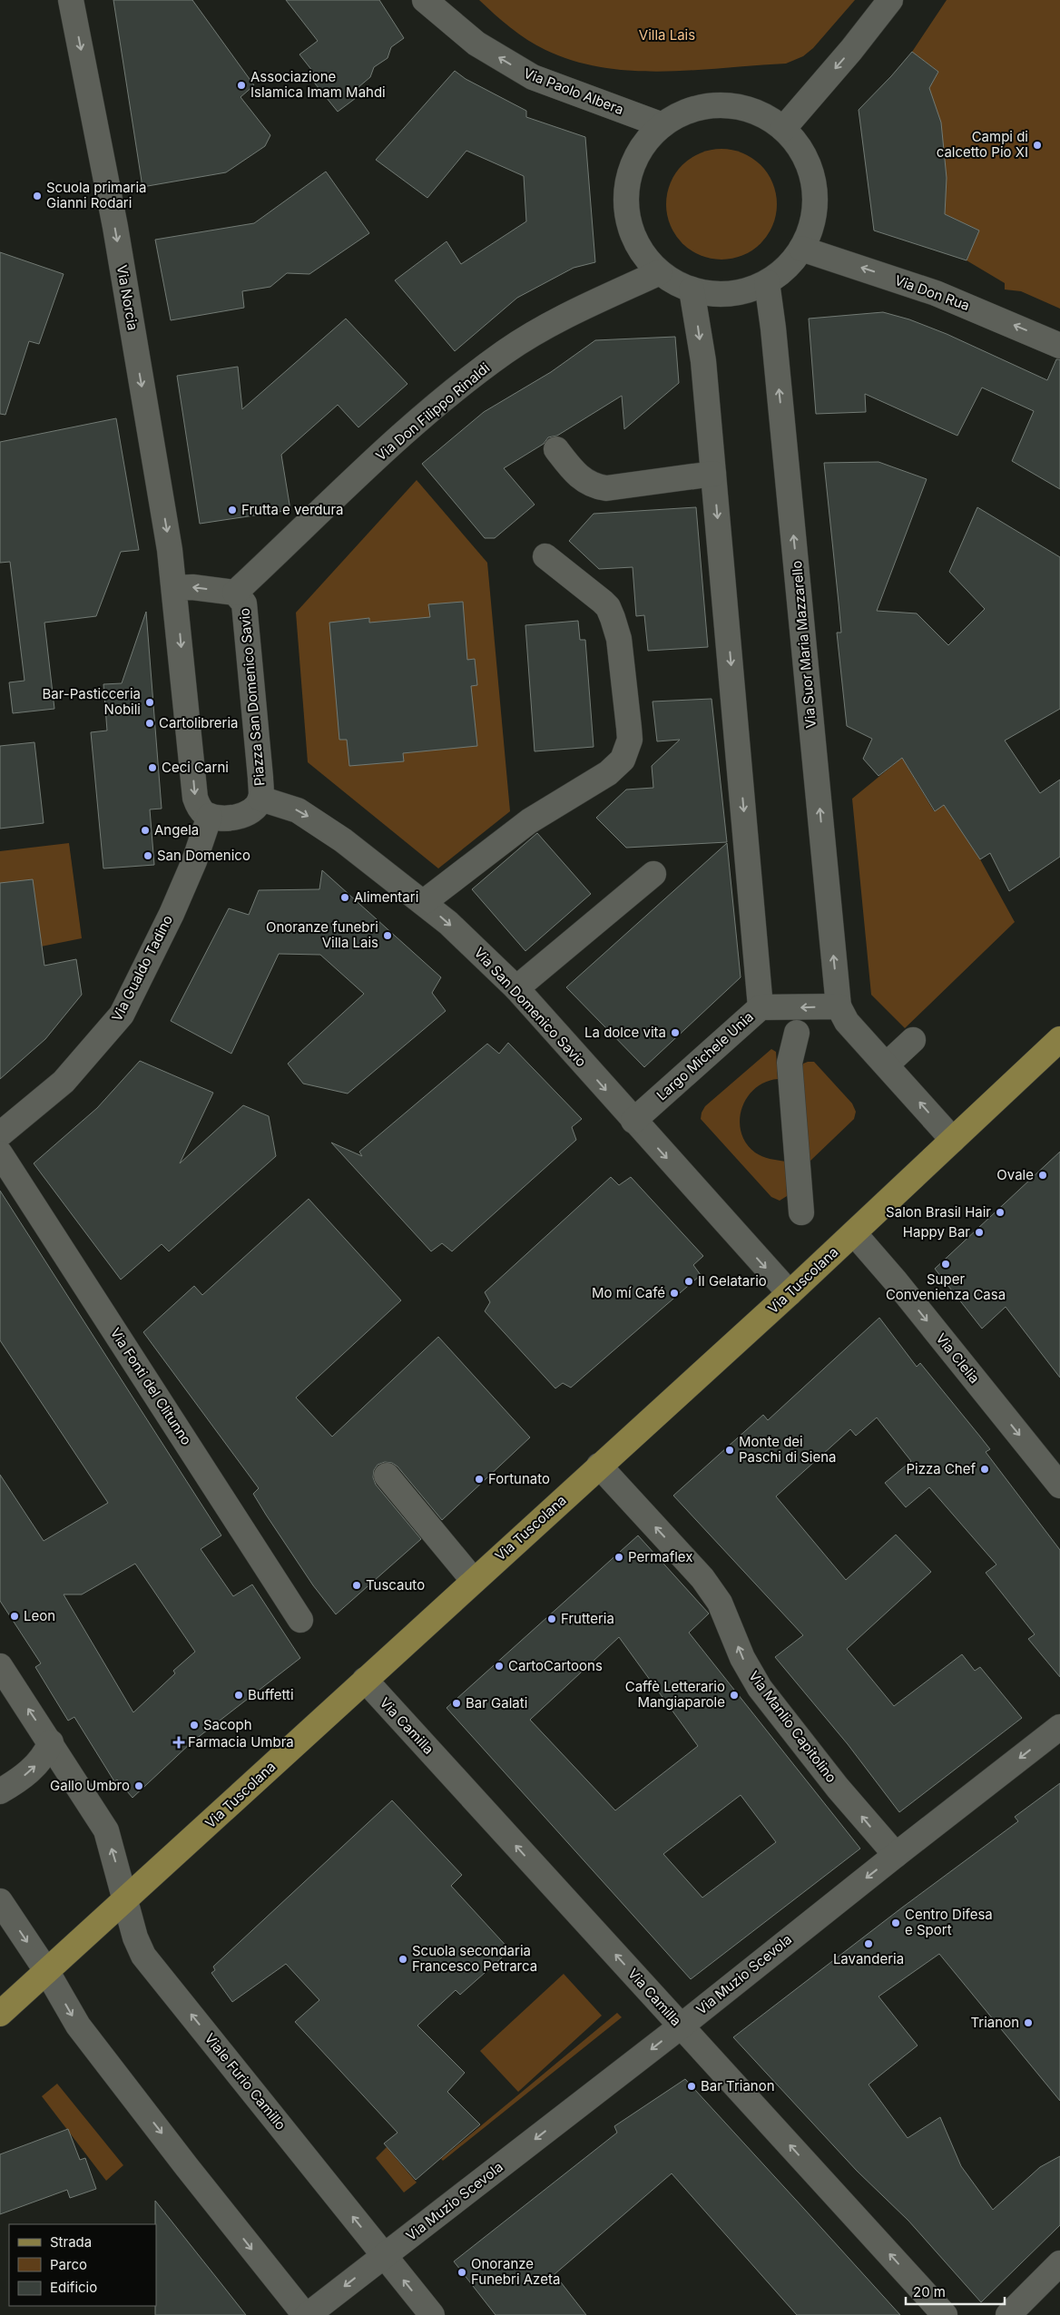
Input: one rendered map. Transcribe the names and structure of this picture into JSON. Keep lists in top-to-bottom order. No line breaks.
{"streets":{"main road":["Via Tuscolana"],"street":["Via Paolo Albera","Via Don Rua","Via Norcia","Via Don Filippo Rinaldi","Via Suor Maria Mazzarello","Piazza San Domenico Savio","Via Gualdo Tadino","Via San Domenico Savio","Largo Michele Unia","Via Clelia","Via Fonti del Clitunno","Via Camilla","Via Manlio Capitolino","Via Muzio Scevola","Viale Furio Camillo"]},"crossings":[["Via Norcia","Piazza San Domenico Savio"],["Via Don Filippo Rinaldi","Piazza San Domenico Savio"],["Via Suor Maria Mazzarello","Largo Michele Unia"],["Piazza San Domenico Savio","Via Gualdo Tadino"],["Piazza San Domenico Savio","Via San Domenico Savio"],["Via San Domenico Savio","Largo Michele Unia"],["Via Tuscolana","Via Clelia"],["Via Tuscolana","Via Camilla"],["Via Tuscolana","Via Manlio Capitolino"],["Via Tuscolana","Viale Furio Camillo"],["Via Camilla","Via Muzio Scevola"],["Via Manlio Capitolino","Via Muzio Scevola"],["Via Muzio Scevola","Viale Furio Camillo"]],"one_way":["Via Paolo Albera","Via Don Rua","Via Norcia","Via San Domenico Savio","Via Clelia","Via Camilla","Via Manlio Capitolino","Via Muzio Scevola"],"parks":["Villa Lais"],"places":{"other":["Associazione Islamica Imam Mahdi","Campi di calcetto Pio XI","Scuola primaria Gianni Rodari","Frutta e verdura","Bar-Pasticceria Nobili","Cartolibreria","Ceci Carni","Angela","San Domenico","Alimentari","Onoranze funebri Villa Lais","La dolce vita","Ovale","Salon Brasil Hair","Happy Bar","Super Convenienza Casa","Il Gelatario","Mo mí Café","Monte dei Paschi di Siena","Pizza Chef","Fortunato","Permaflex","Tuscauto","Leon","Frutteria","CartoCartoons","Buffetti","Caffè Letterario Mangiaparole","Bar Galati","Sacoph","Gallo Umbro","Centro Difesa e Sport","Lavanderia","Scuola secondaria Francesco Petrarca","Trianon","Bar Trianon","Onoranze Funebri Azeta"],"health":["Farmacia Umbra"]},"legend":["Strada","Parco","Edificio"],"scale_bar":"20 m"}
